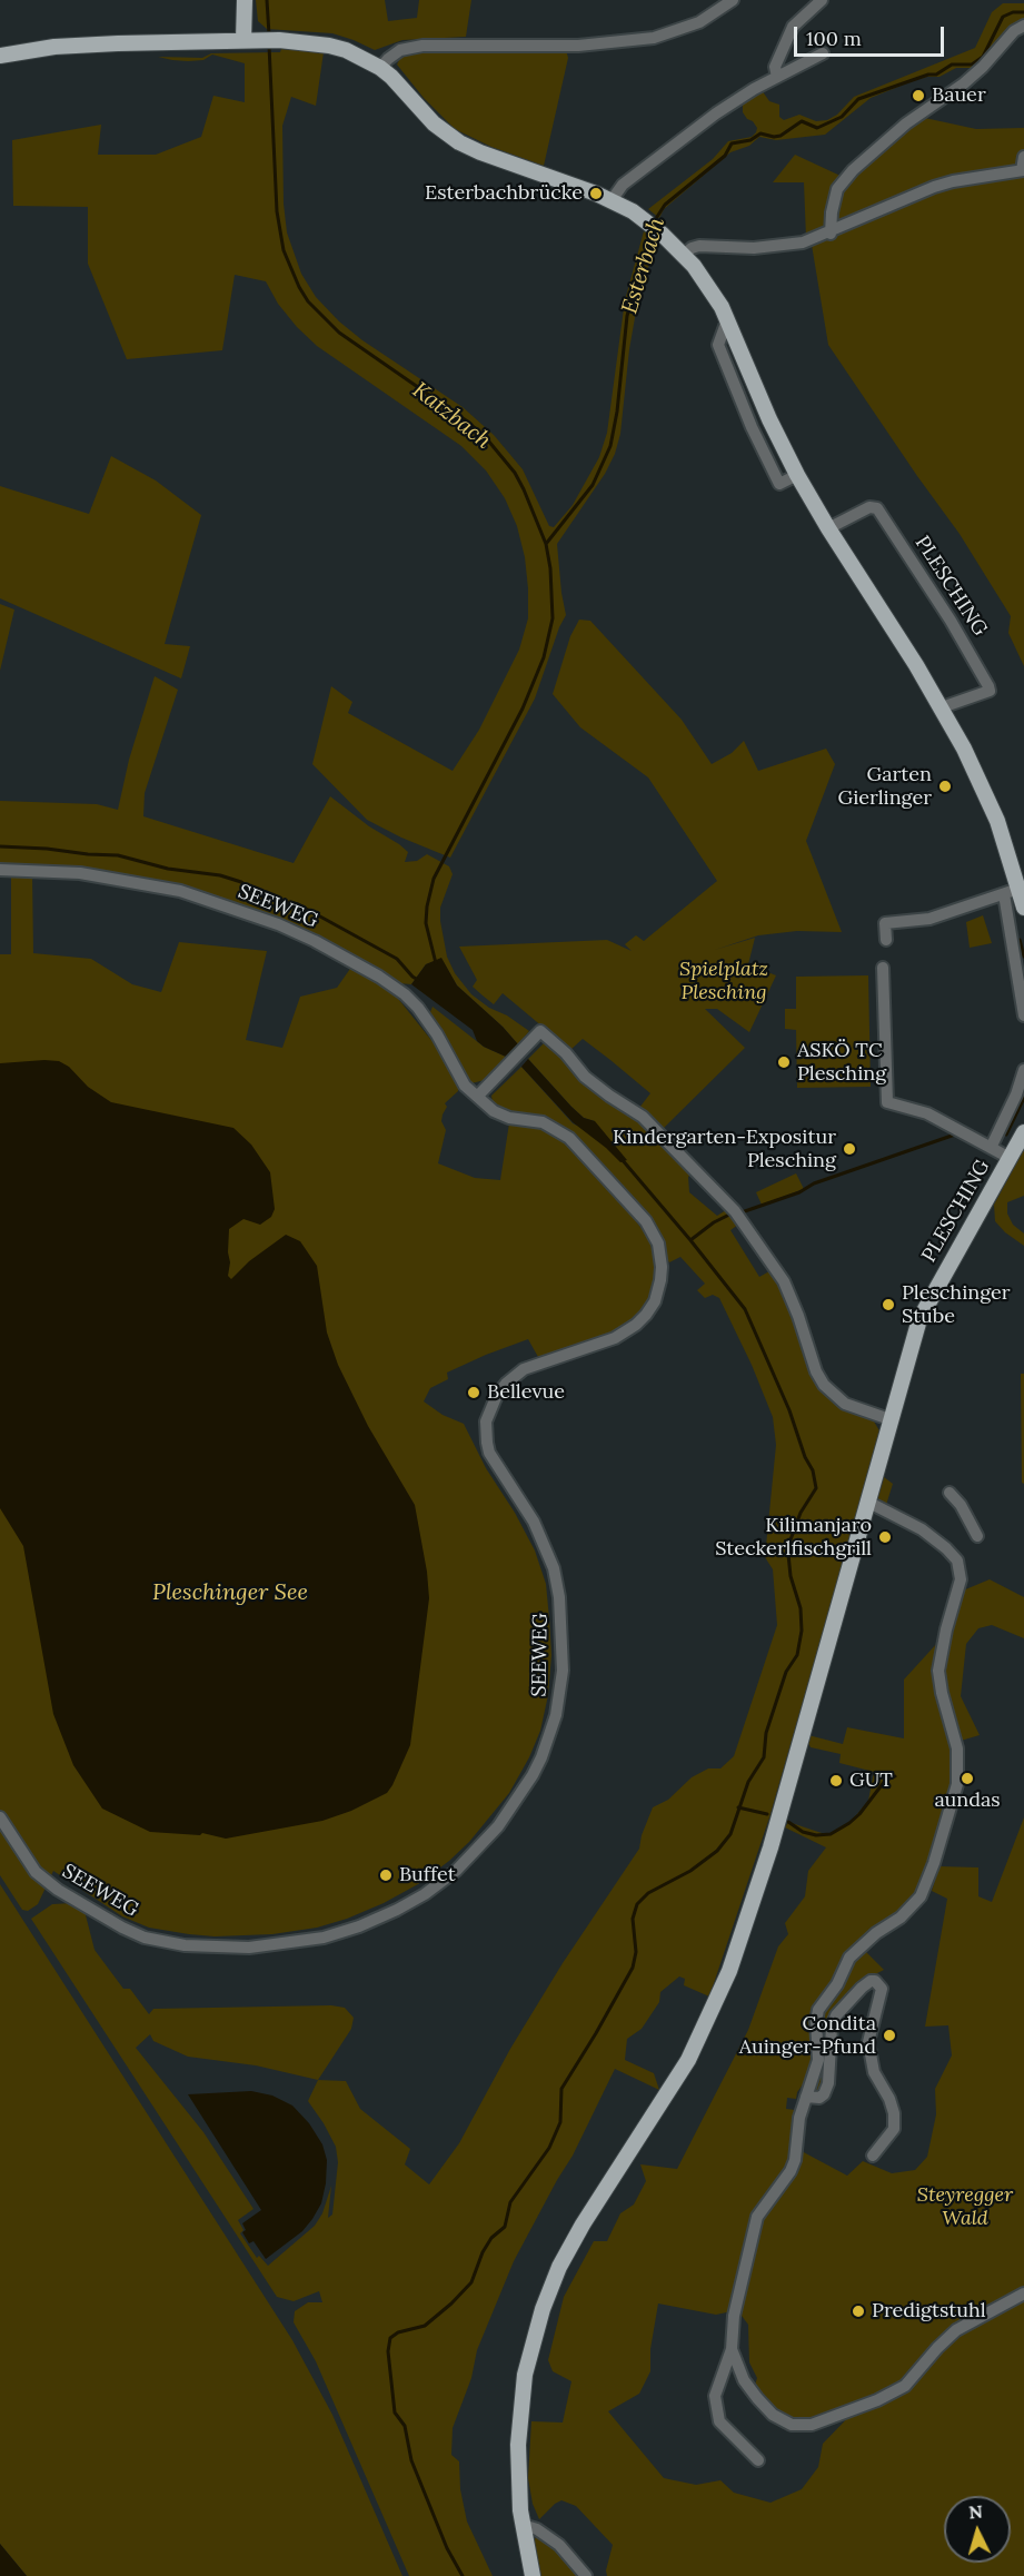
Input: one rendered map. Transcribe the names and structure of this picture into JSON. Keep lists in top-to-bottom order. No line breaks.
{"streets":{"main road":["PLESCHING"],"street":["SEEWEG"]},"water":["Esterbach","Katzbach","Pleschinger See"],"parks":["Spielplatz Plesching","Steyregger Wald"],"places":["Bauer","Esterbachbrücke","Garten Gierlinger","ASKÖ TC Plesching","Kindergarten-Expositur Plesching","Pleschinger Stube","Bellevue","Kilimanjaro Steckerlfischgrill","aundas","GUT","Buffet","Condita Auinger-Pfund","Predigtstuhl"],"scale_bar":"100 m","north":"top"}
